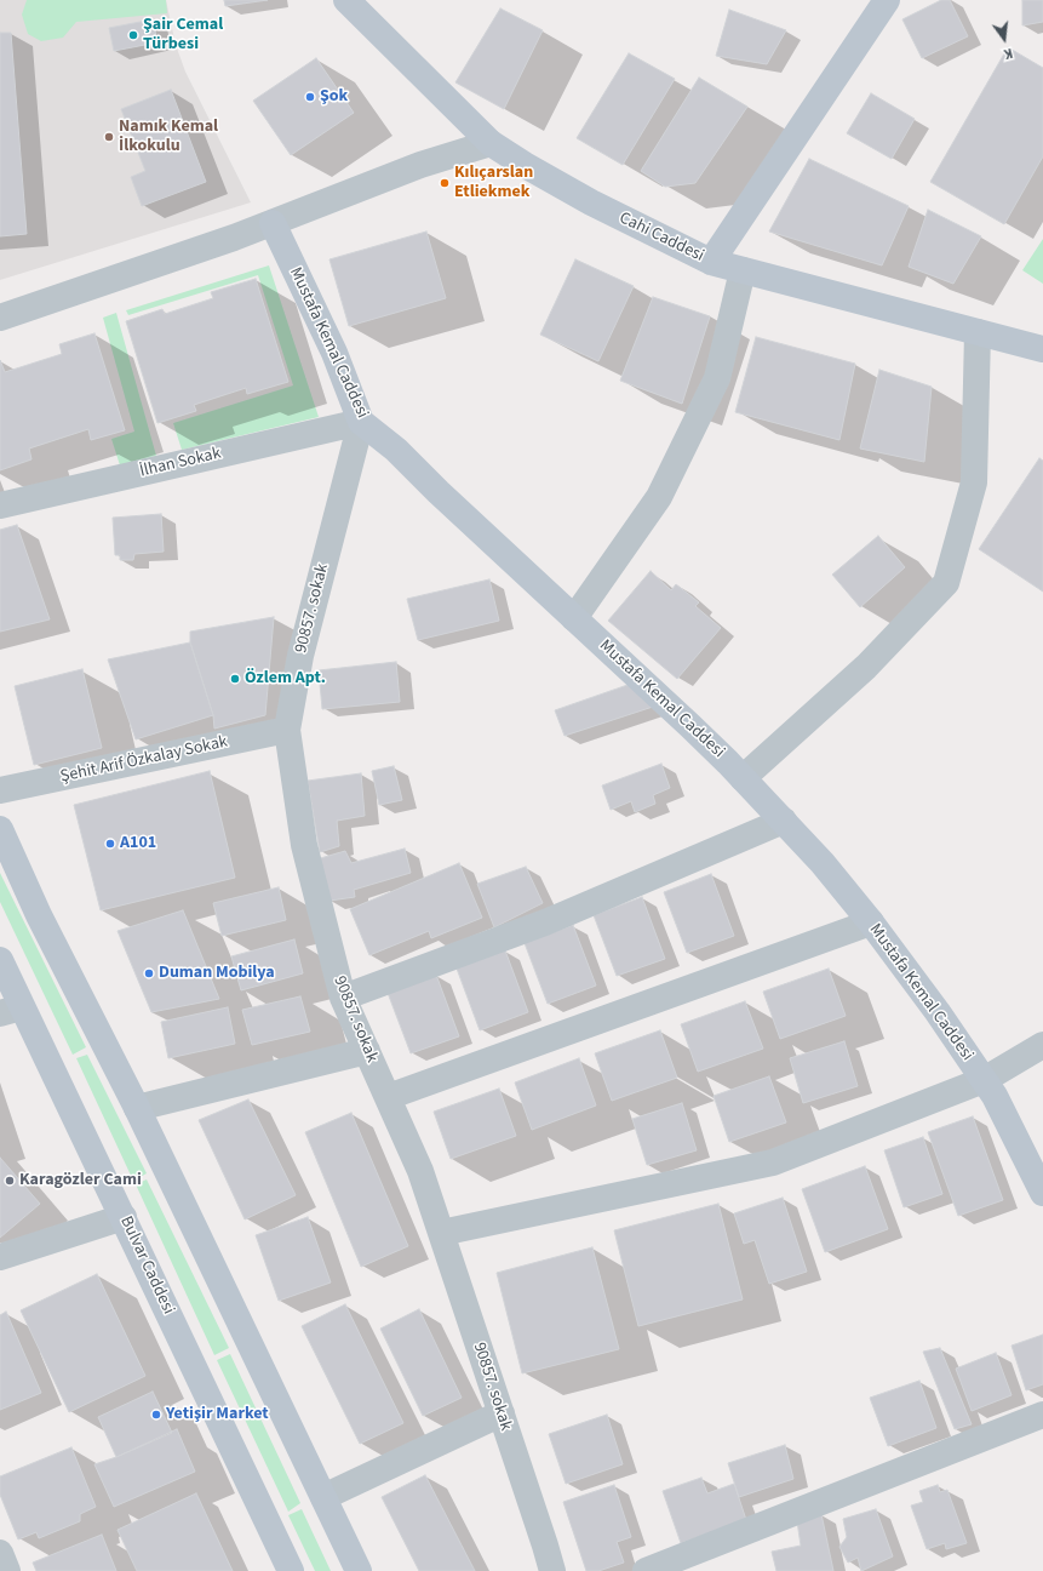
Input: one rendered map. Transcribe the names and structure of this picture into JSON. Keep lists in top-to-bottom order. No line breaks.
{"streets":{"main road":["Cahi Caddesi","Mustafa Kemal Caddesi","Bulvar Caddesi"],"street":["İlhan Sokak","90857. sokak","Şehit Arif Özkalay Sokak"]},"crossings":[["Mustafa Kemal Caddesi","İlhan Sokak"],["Mustafa Kemal Caddesi","90857. sokak"],["İlhan Sokak","90857. sokak"],["90857. sokak","Şehit Arif Özkalay Sokak"]],"places":["Şair Cemal Türbesi","Şok","Namık Kemal İlkokulu","Kılıçarslan Etliekmek","Özlem Apt.","A101","Duman Mobilya","Karagözler Cami","Yetişir Market"],"north":"bottom"}
